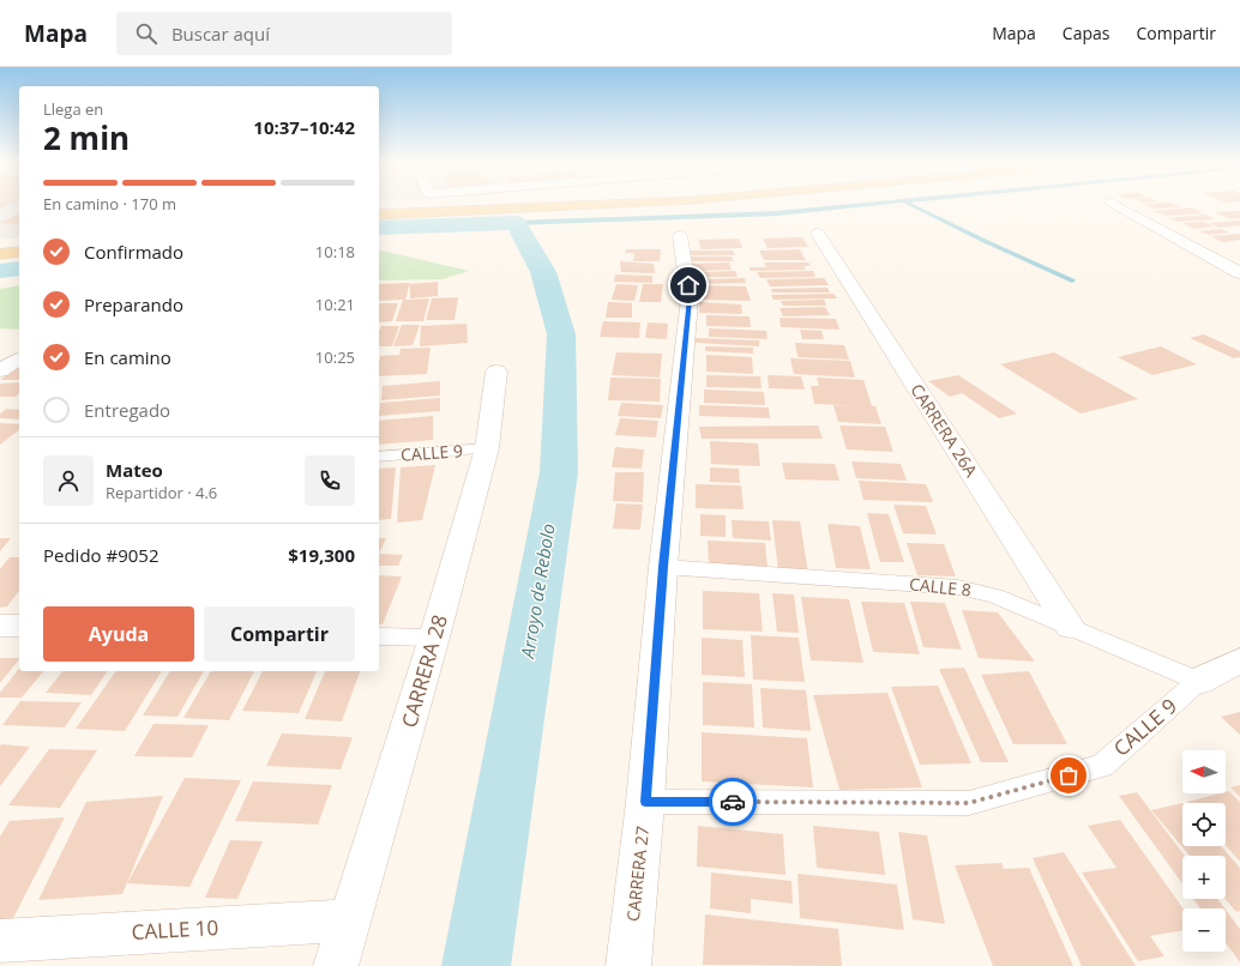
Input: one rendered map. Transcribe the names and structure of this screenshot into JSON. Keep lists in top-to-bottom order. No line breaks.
{"streets":{"street":["CARRERA 26A","CALLE 9","CARRERA 28","CARRERA 27","CALLE 10"],"lane":["CALLE 8"]},"crossings":[["CARRERA 26A","CALLE 8"],["CALLE 9","CALLE 8"],["CALLE 9","CARRERA 28"],["CALLE 9","CARRERA 27"],["CALLE 8","CARRERA 27"],["CARRERA 28","CALLE 10"]],"water":["Arroyo de Rebolo"],"north":"left","page":{"header":"Mapa","search":"Buscar aquí","nav":["Mapa","Capas","Compartir"],"heading":["2 min","Llega en","10:37–10:42"],"panel":["Mateo","Repartidor · 4.6","Pedido #9052","$19,300"],"bar":"En camino · 170 m","list":[["Confirmado","10:18"],["Preparando","10:21"],["En camino","10:25"],"Entregado"],"buttons":["Ayuda","Compartir"],"map_buttons":["+","−"]}}
